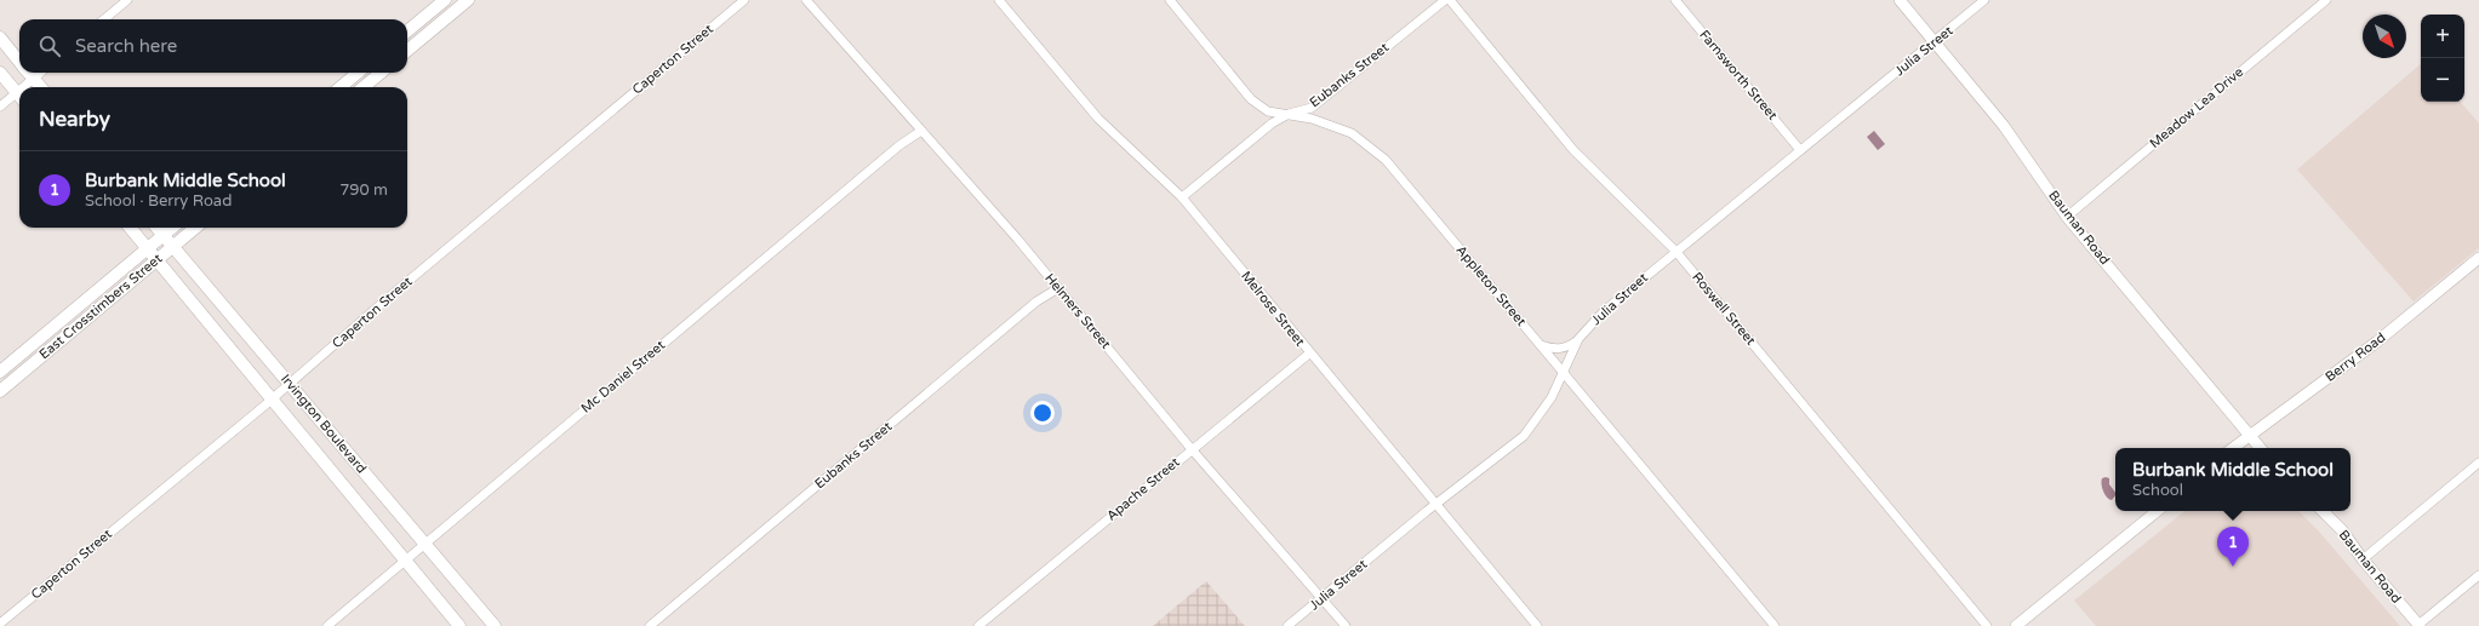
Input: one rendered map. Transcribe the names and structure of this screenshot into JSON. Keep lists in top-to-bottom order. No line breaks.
{"streets":{"main road":["East Crosstimbers Street","Irvington Boulevard"],"street":["Julia Street","Caperton Street","Eubanks Street","Farnsworth Street","Meadow Lea Drive","Bauman Road","Appleton Street","Melrose Street","Roswell Street","Helmers Street","Berry Road","Mc Daniel Street","Apache Street"]},"crossings":[["Julia Street","Farnsworth Street"],["Julia Street","Bauman Road"],["Julia Street","Appleton Street"],["Julia Street","Melrose Street"],["Julia Street","Roswell Street"],["Julia Street","Helmers Street"],["Caperton Street","Irvington Boulevard"],["Eubanks Street","Appleton Street"],["Eubanks Street","Melrose Street"],["Eubanks Street","Helmers Street"],["Meadow Lea Drive","Bauman Road"],["Bauman Road","Berry Road"],["East Crosstimbers Street","Irvington Boulevard"],["Melrose Street","Apache Street"],["Helmers Street","Mc Daniel Street"],["Helmers Street","Apache Street"],["Mc Daniel Street","Irvington Boulevard"]],"north":"bottom right","page":{"map_buttons":["+","−"],"search":"Search here","heading":"Nearby","list":[{"mark":"1","name":"Burbank Middle School","note":"School · Berry Road","value":"790 m"}],"popup":["Burbank Middle School","School"],"pins":"1"}}
